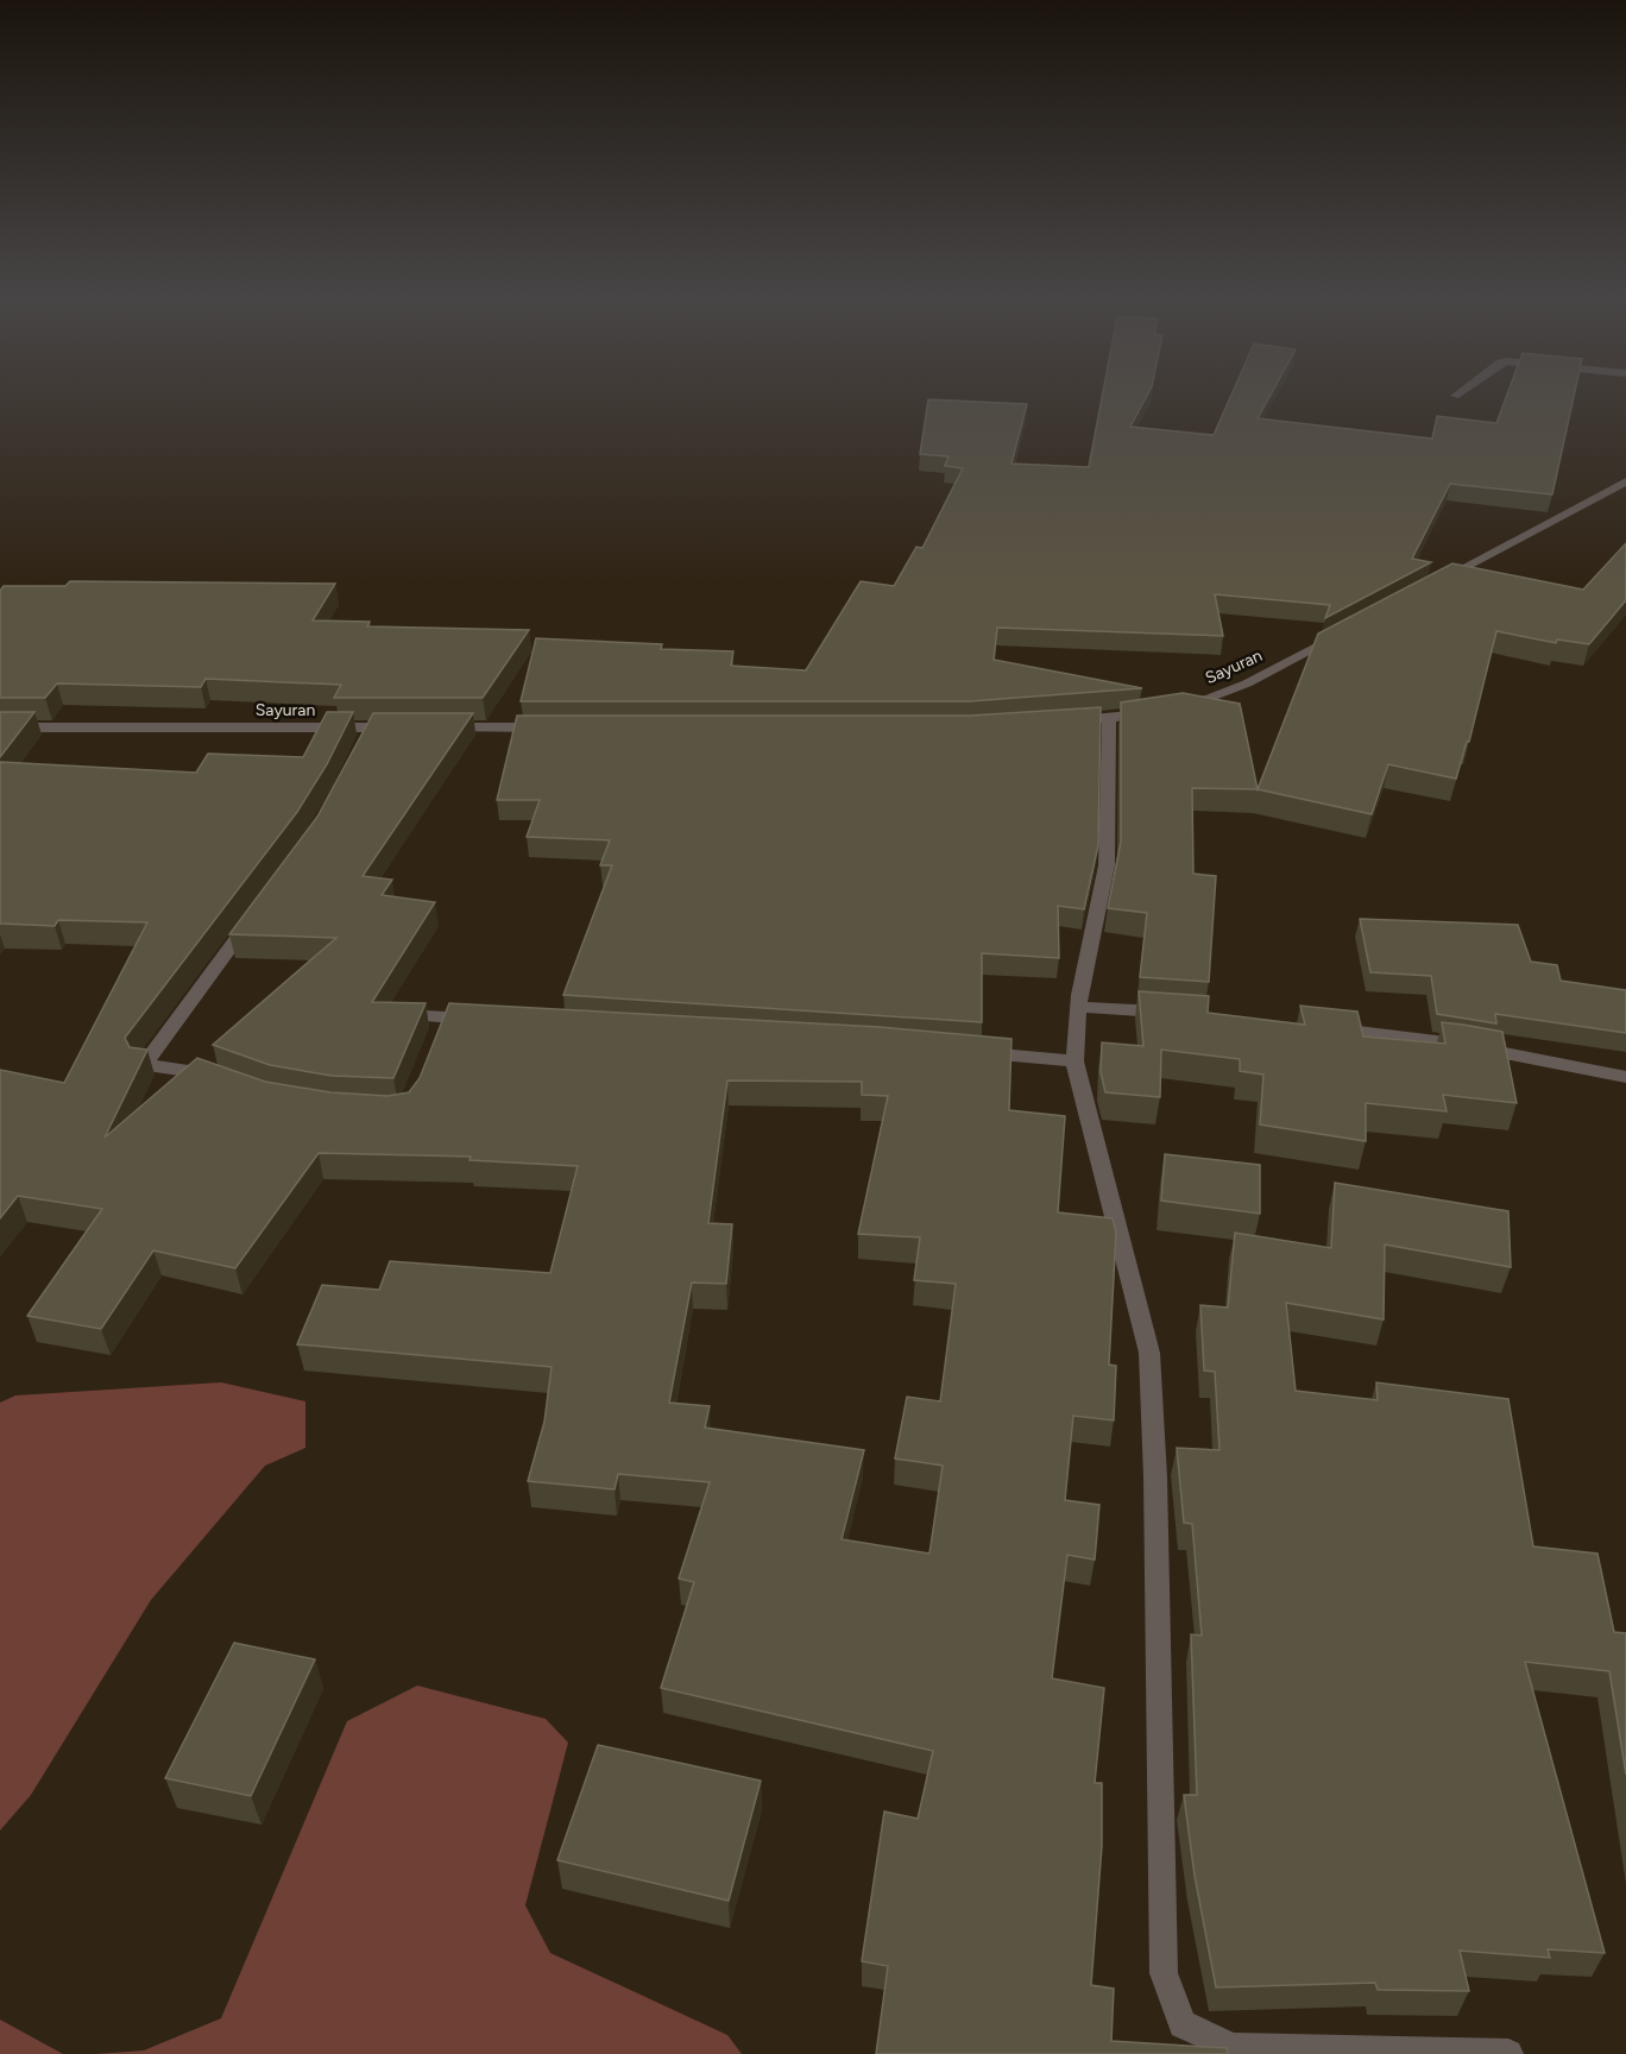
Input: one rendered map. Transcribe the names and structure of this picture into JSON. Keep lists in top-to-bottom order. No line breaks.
{"streets":{"street":["Sayuran"]}}
